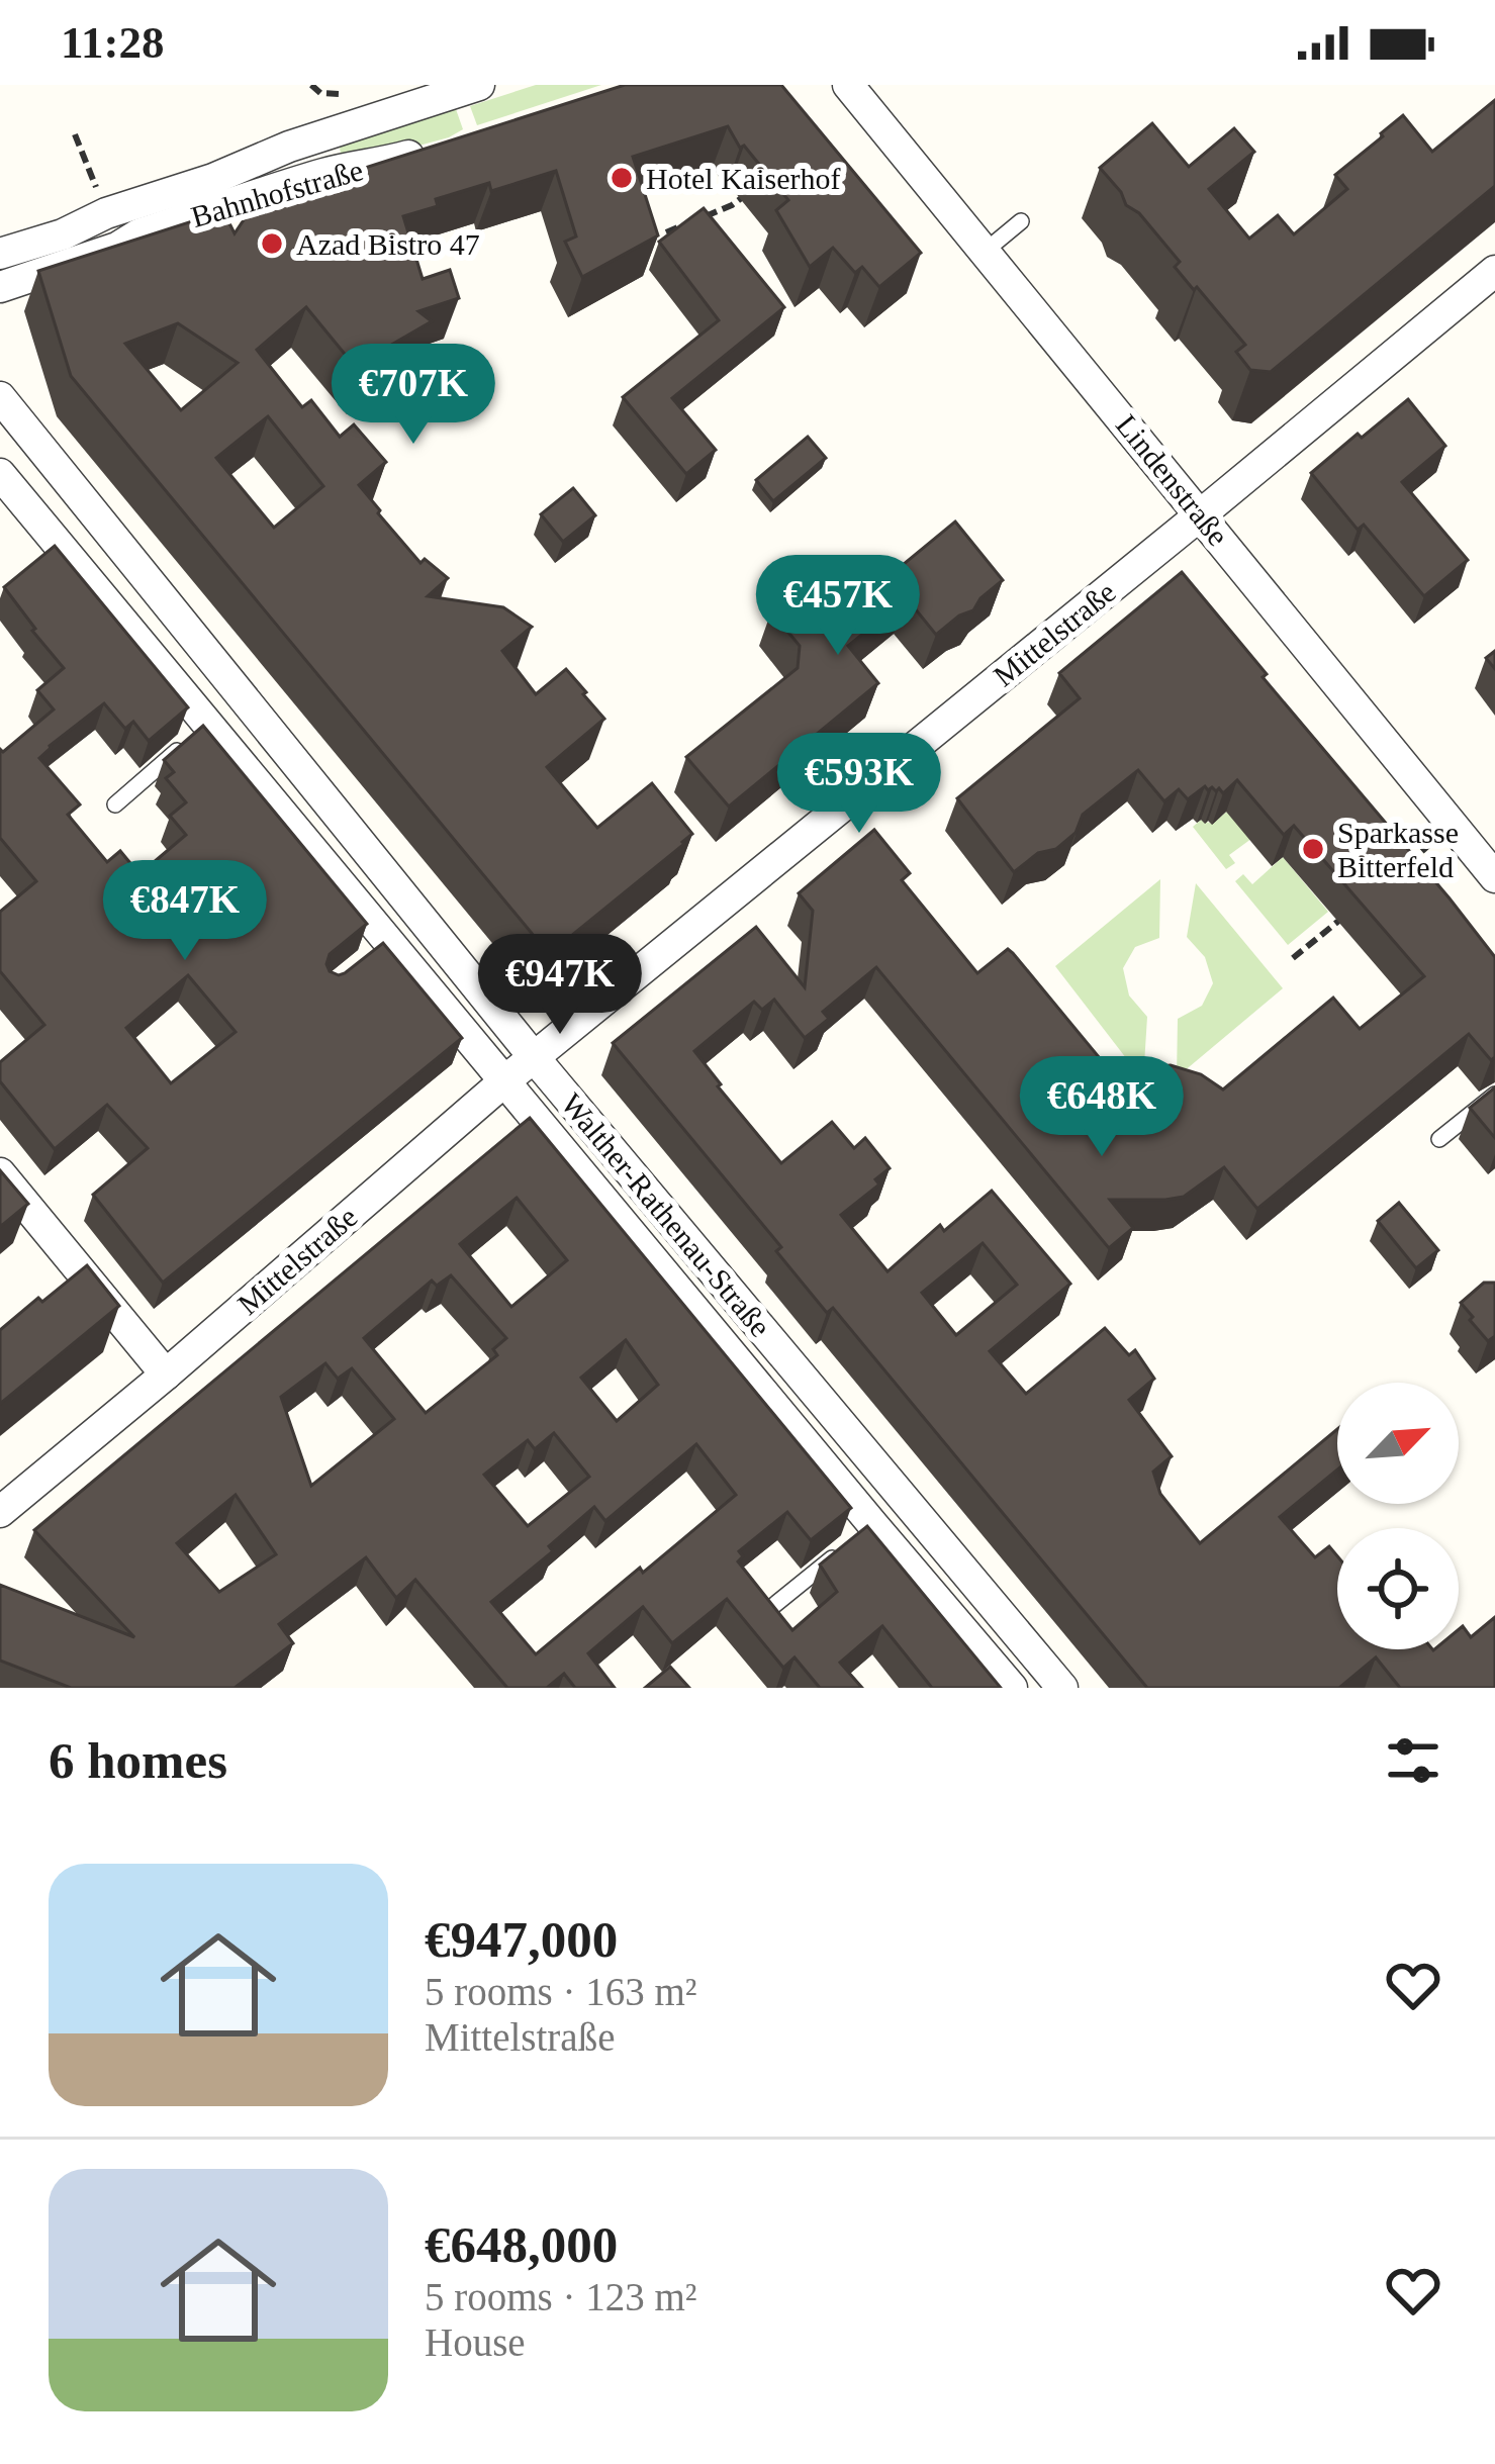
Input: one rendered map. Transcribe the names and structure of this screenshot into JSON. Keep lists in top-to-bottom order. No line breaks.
{"streets":{"street":["Bahnhofstraße","Lindenstraße","Mittelstraße","Walther-Rathenau-Straße"]},"crossings":[["Lindenstraße","Mittelstraße"],["Mittelstraße","Walther-Rathenau-Straße"]],"places":["Hotel Kaiserhof","Azad Bistro 47","Sparkasse Bitterfeld"],"north":"top right","page":{"status":"11:28","price":["€707K","€457K","€593K","€847K","€947K","€648K"],"heading":"6 homes","list":[{"name":"€947,000","note":"5 rooms · 163 m² · Mittelstraße"},{"name":"€648,000","note":"5 rooms · 123 m² · House"}]}}
